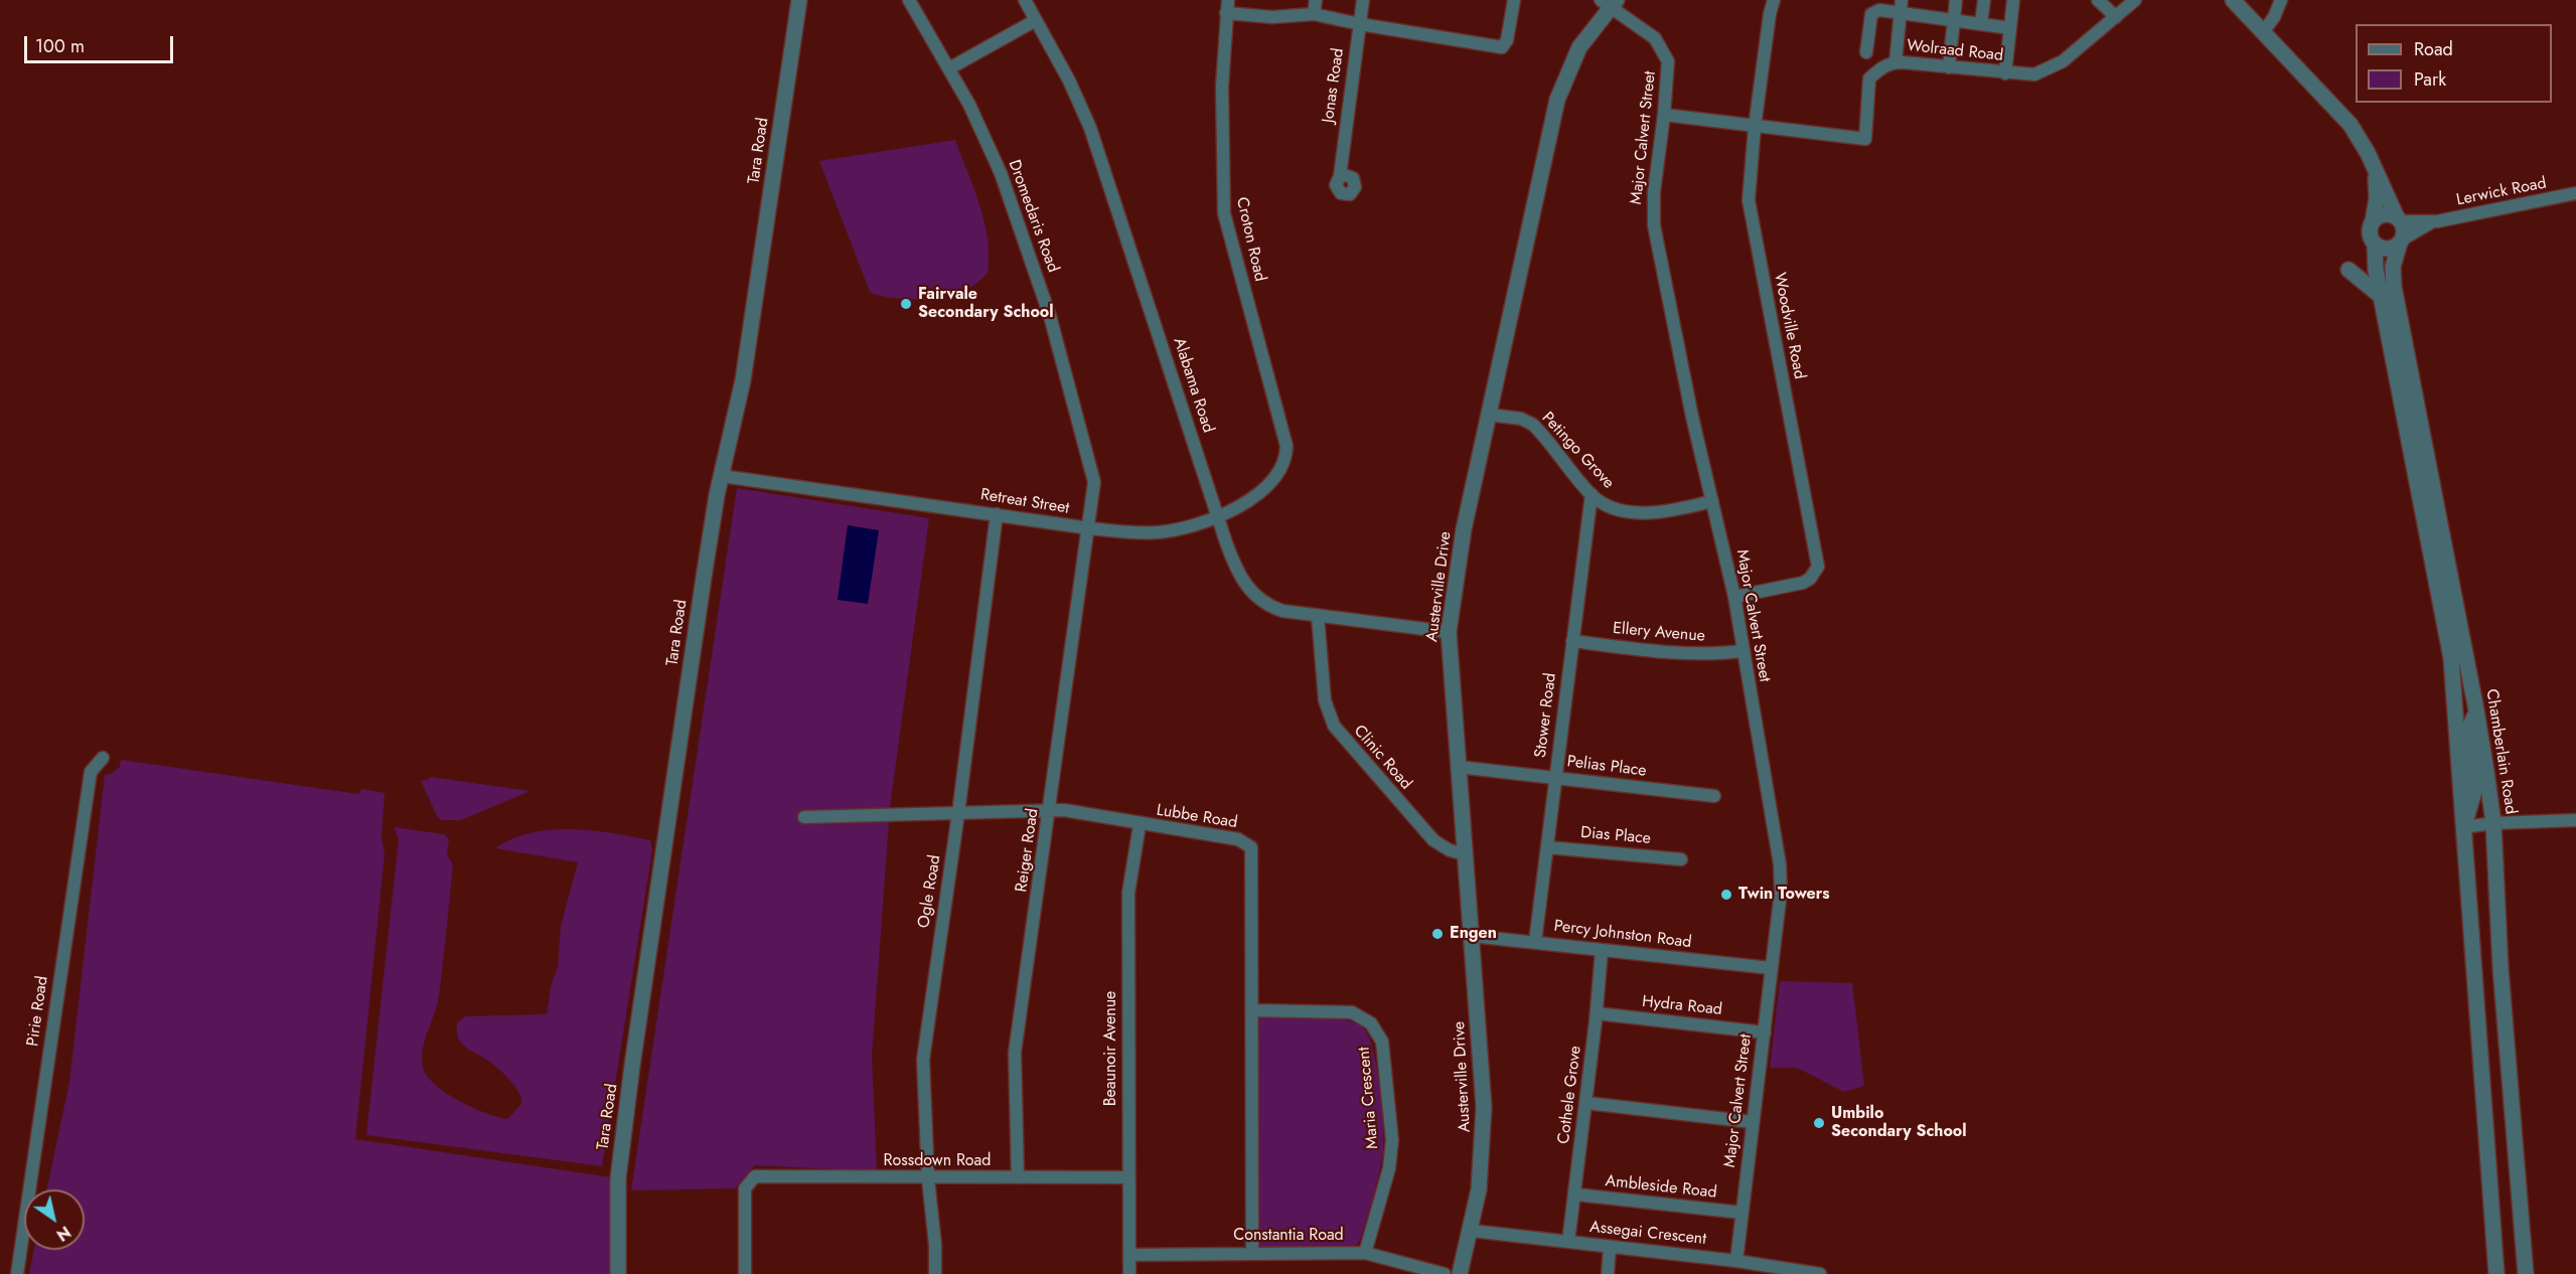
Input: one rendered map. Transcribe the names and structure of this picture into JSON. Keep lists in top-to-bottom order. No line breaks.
{"streets":{"street":["Wolraad Road","Jonas Road","Major Calvert Street","Tara Road","Lerwick Road","Dromedaris Road","Croton Road","Woodville Road","Alabama Road","Petingo Grove","Retreat Street","Austerville Drive","Ellery Avenue","Stower Road","Chamberlain Road","Clinic Road","Pelias Place","Lubbe Road","Dias Place","Reiger Road","Ogle Road","Percy Johnston Road","Hydra Road","Pirie Road","Beaunoir Avenue","Cothele Grove","Maria Crescent","Rossdown Road","Ambleside Road","Assegai Crescent","Constantia Road"]},"crossings":[["Wolraad Road","Major Calvert Street"],["Wolraad Road","Woodville Road"],["Major Calvert Street","Woodville Road"],["Major Calvert Street","Petingo Grove"],["Major Calvert Street","Austerville Drive"],["Major Calvert Street","Ellery Avenue"],["Major Calvert Street","Percy Johnston Road"],["Major Calvert Street","Hydra Road"],["Major Calvert Street","Ambleside Road"],["Major Calvert Street","Assegai Crescent"],["Tara Road","Retreat Street"],["Lerwick Road","Chamberlain Road"],["Dromedaris Road","Retreat Street"],["Dromedaris Road","Reiger Road"],["Croton Road","Retreat Street"],["Alabama Road","Retreat Street"],["Alabama Road","Austerville Drive"],["Alabama Road","Clinic Road"],["Petingo Grove","Austerville Drive"],["Petingo Grove","Stower Road"],["Retreat Street","Reiger Road"],["Retreat Street","Ogle Road"],["Austerville Drive","Clinic Road"],["Austerville Drive","Pelias Place"],["Austerville Drive","Percy Johnston Road"],["Austerville Drive","Assegai Crescent"],["Ellery Avenue","Stower Road"],["Stower Road","Pelias Place"],["Stower Road","Dias Place"],["Stower Road","Percy Johnston Road"],["Lubbe Road","Reiger Road"],["Lubbe Road","Ogle Road"],["Lubbe Road","Beaunoir Avenue"],["Lubbe Road","Maria Crescent"],["Lubbe Road","Constantia Road"],["Reiger Road","Rossdown Road"],["Ogle Road","Rossdown Road"],["Percy Johnston Road","Cothele Grove"],["Hydra Road","Cothele Grove"],["Beaunoir Avenue","Rossdown Road"],["Beaunoir Avenue","Constantia Road"],["Cothele Grove","Ambleside Road"],["Cothele Grove","Assegai Crescent"],["Maria Crescent","Constantia Road"]],"places":["Fairvale Secondary School","Twin Towers","Engen","Umbilo Secondary School"],"legend":["Road","Park"],"scale_bar":"100 m","north":"bottom right"}
